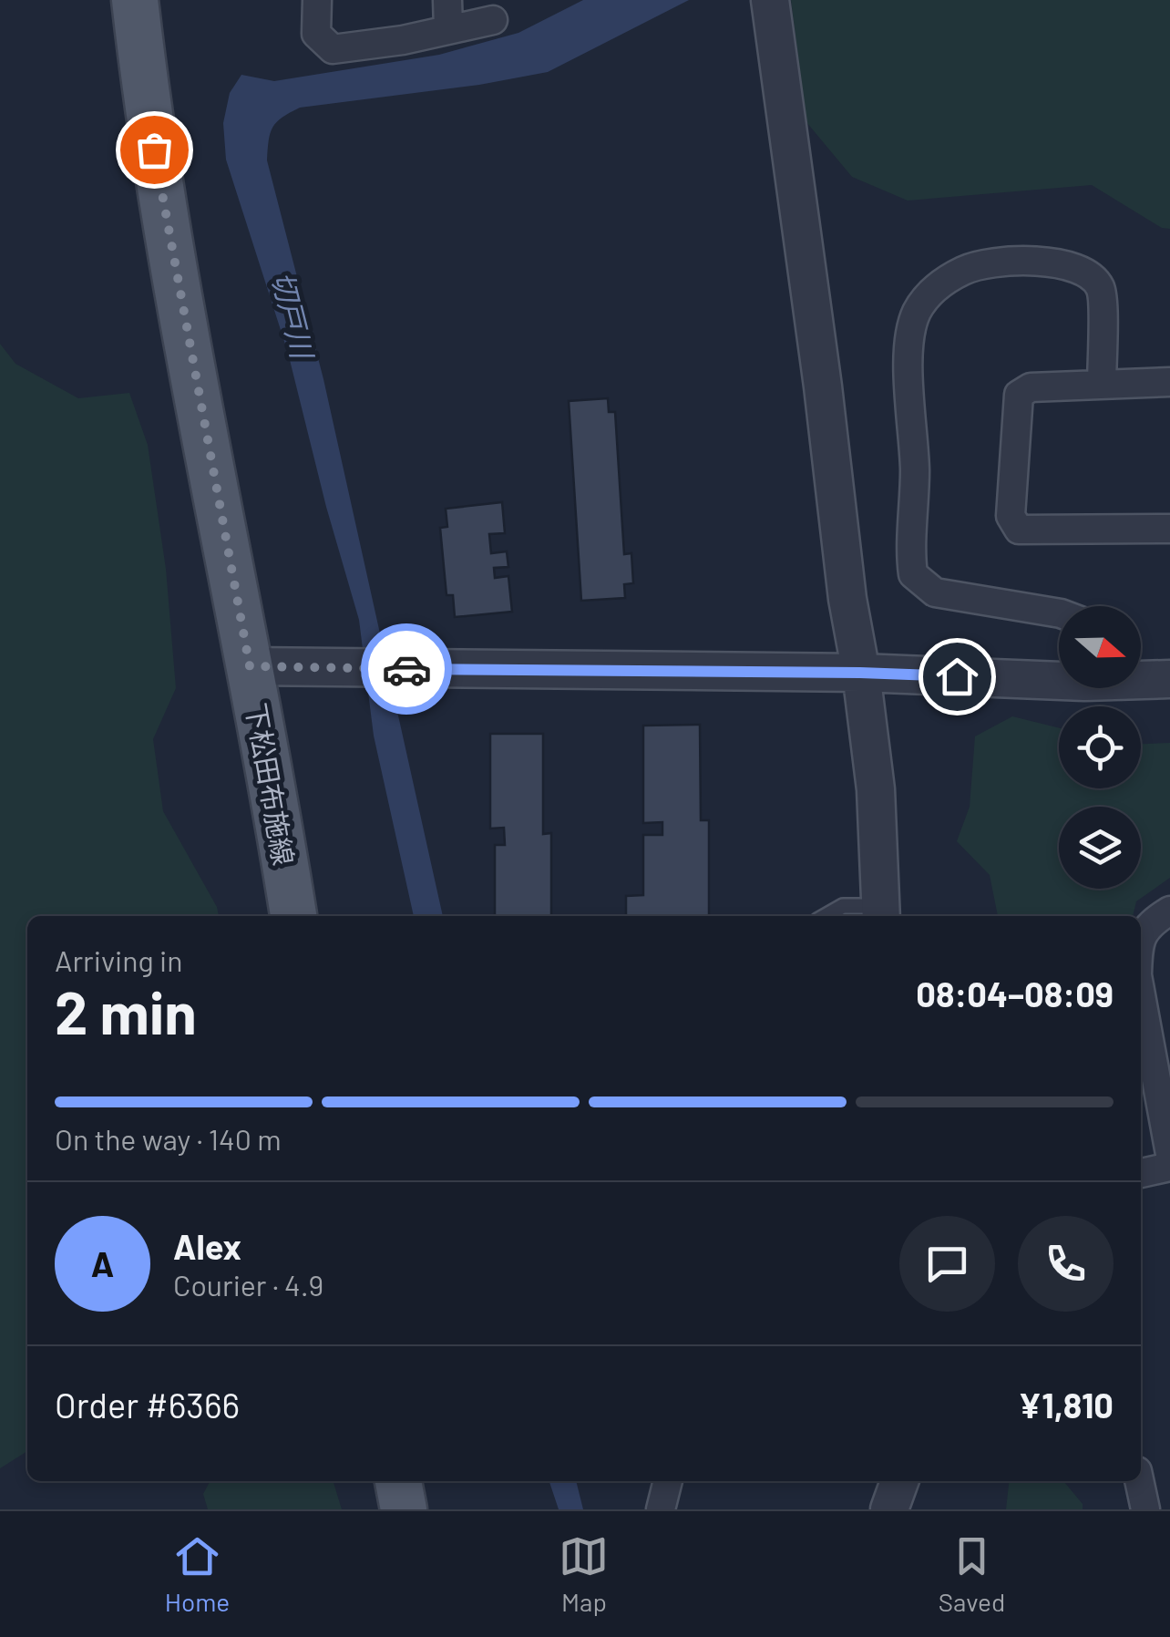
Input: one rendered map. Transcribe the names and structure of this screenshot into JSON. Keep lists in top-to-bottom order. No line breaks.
{"streets":{"main road":["下松田布施線"]},"water":["切戸川"],"north":"right","page":{"heading":["2 min","Arriving in","08:04–08:09"],"panel":["Alex","Courier · 4.9","Order #6366","¥1,810"],"bar":"On the way · 140 m","round":"A","tabs":["Home","Map","Saved"]}}
